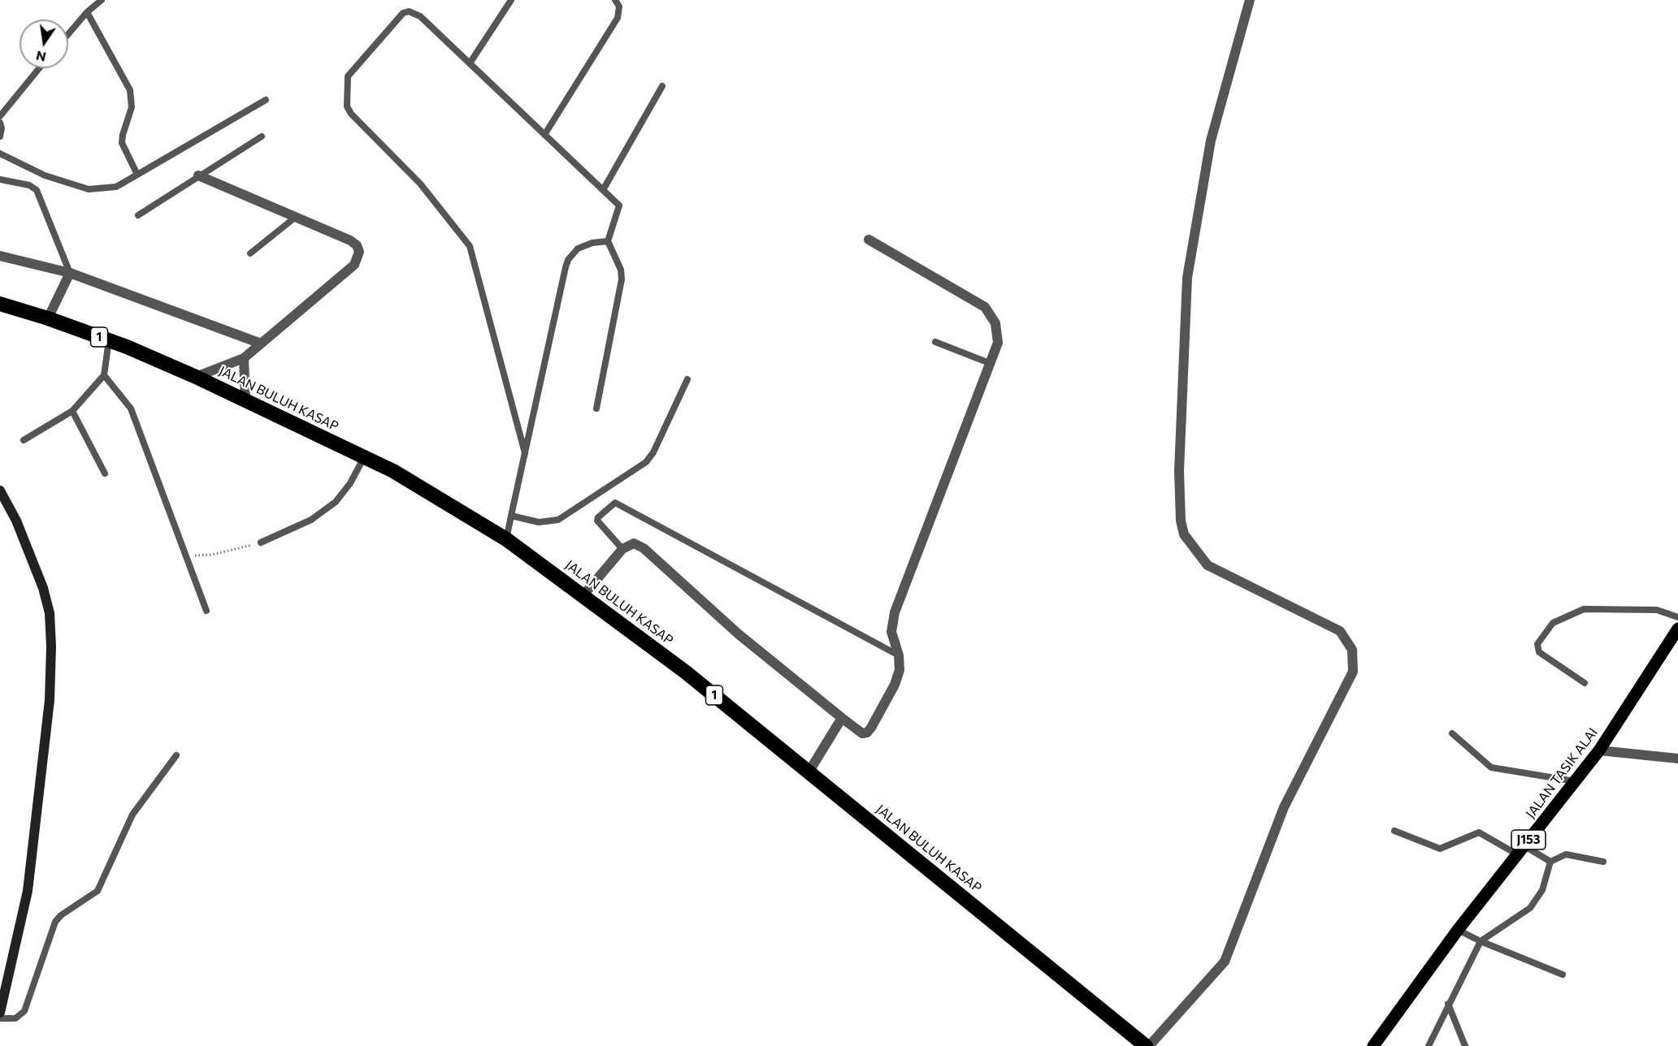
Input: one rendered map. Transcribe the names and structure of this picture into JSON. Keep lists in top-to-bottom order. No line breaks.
{"streets":{"highway":["1","JALAN BULUH KASAP"],"main road":["JALAN TASIK ALAI","J153"]},"north":"bottom"}
